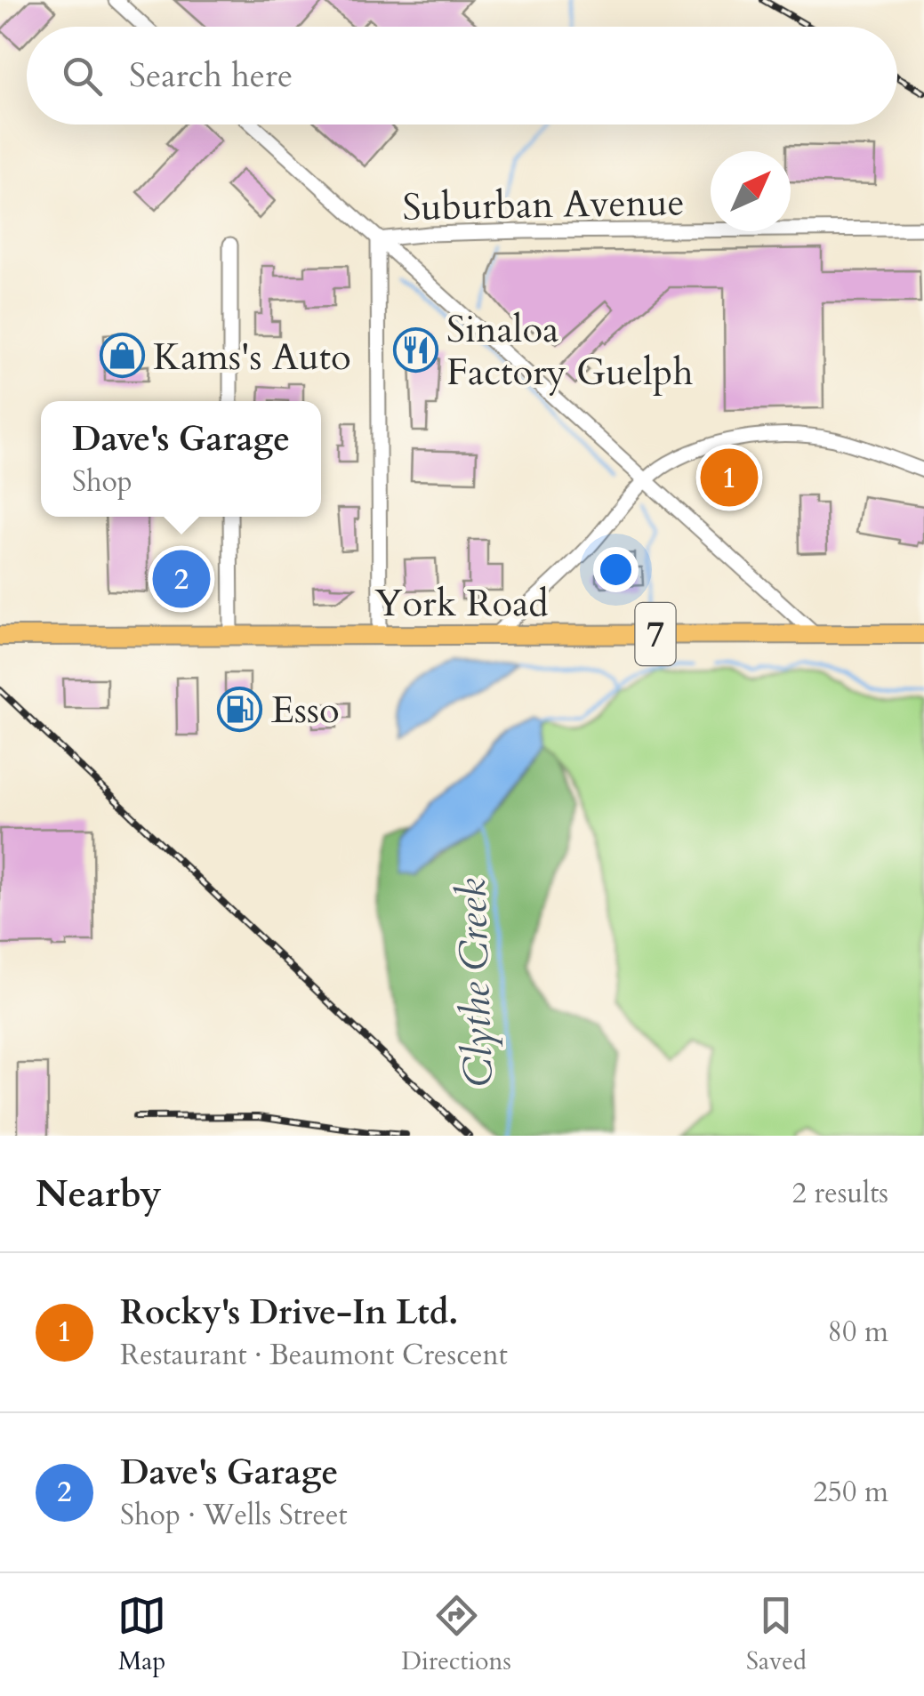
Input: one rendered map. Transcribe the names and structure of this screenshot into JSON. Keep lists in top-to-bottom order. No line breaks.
{"streets":{"main road":["York Road","7"],"street":["Suburban Avenue"]},"water":["Clythe Creek"],"places":{"restaurant":["Sinaloa Factory Guelph"],"shop":["Kams's Auto"],"fuel station":["Esso"]},"north":"top right","page":{"search":"Search here","popup":["Dave's Garage","Shop"],"pins":["1","2"],"heading":["Nearby","2 results"],"list":[{"mark":"1","name":"Rocky's Drive-In Ltd.","note":"Restaurant · Beaumont Crescent","value":"80 m"},{"mark":"2","name":"Dave's Garage","note":"Shop · Wells Street","value":"250 m"}],"nav":["Map","Directions","Saved"]}}
